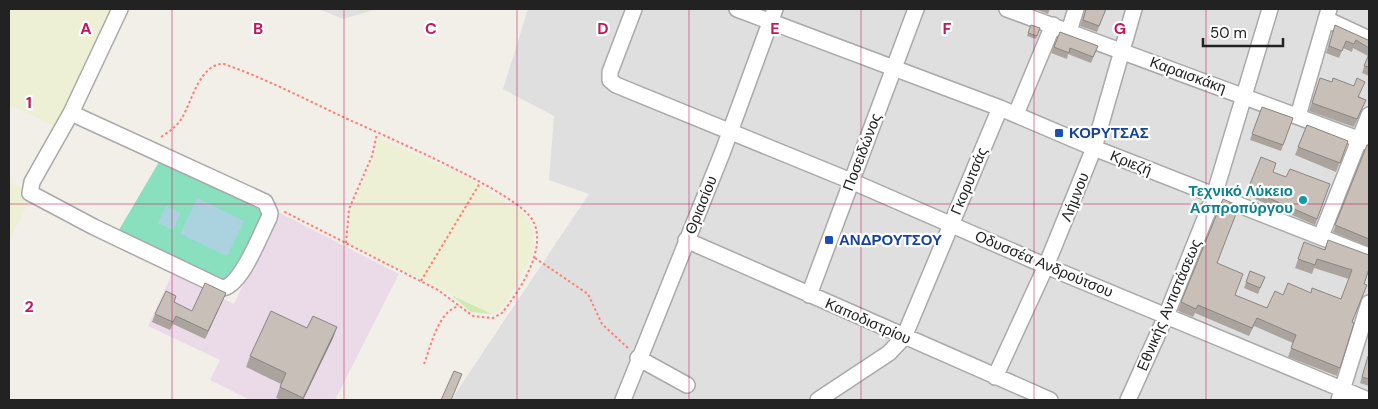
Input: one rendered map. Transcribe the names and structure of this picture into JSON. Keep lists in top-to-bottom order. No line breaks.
{"streets":{"street":["Καραισκάκη","Ποσειδώνος","Κριεζή","Γκορυτσάς","Λήμνου","Θριασίου","Οδυσσέα Ανδρούτσου","Εθνικής Αντιστάσεως","Καποδιστρίου"]},"crossings":[["Καραισκάκη","Λήμνου"],["Καραισκάκη","Εθνικής Αντιστάσεως"],["Ποσειδώνος","Κριεζή"],["Ποσειδώνος","Οδυσσέα Ανδρούτσου"],["Ποσειδώνος","Καποδιστρίου"],["Κριεζή","Γκορυτσάς"],["Κριεζή","Λήμνου"],["Κριεζή","Θριασίου"],["Κριεζή","Εθνικής Αντιστάσεως"],["Γκορυτσάς","Οδυσσέα Ανδρούτσου"],["Γκορυτσάς","Καποδιστρίου"],["Λήμνου","Οδυσσέα Ανδρούτσου"],["Λήμνου","Καποδιστρίου"],["Θριασίου","Οδυσσέα Ανδρούτσου"],["Θριασίου","Καποδιστρίου"],["Οδυσσέα Ανδρούτσου","Εθνικής Αντιστάσεως"]],"places":{"transit":["ΚΟΡΥΤΣΑΣ","ΑΝΔΡΟΥΤΣΟΥ"],"other":["Τεχνικό Λύκειο Ασπροπύργου"]},"scale_bar":"50 m","grid":{"columns":["A","B","C","D","E","F","G"],"rows":["1","2"]}}
